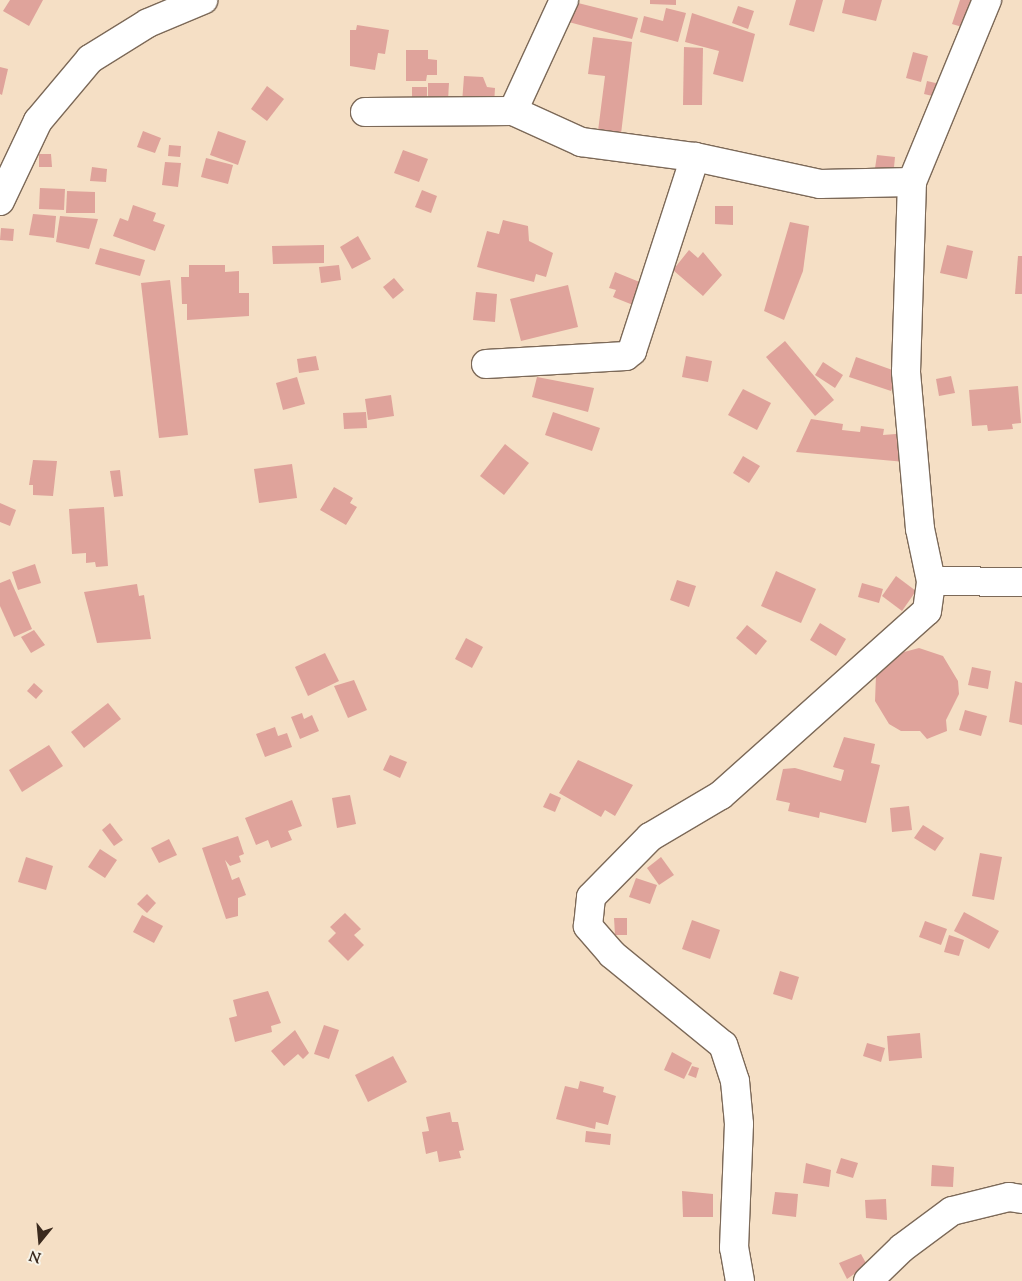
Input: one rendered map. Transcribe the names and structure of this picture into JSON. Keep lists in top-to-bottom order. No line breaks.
{"north":"bottom"}
